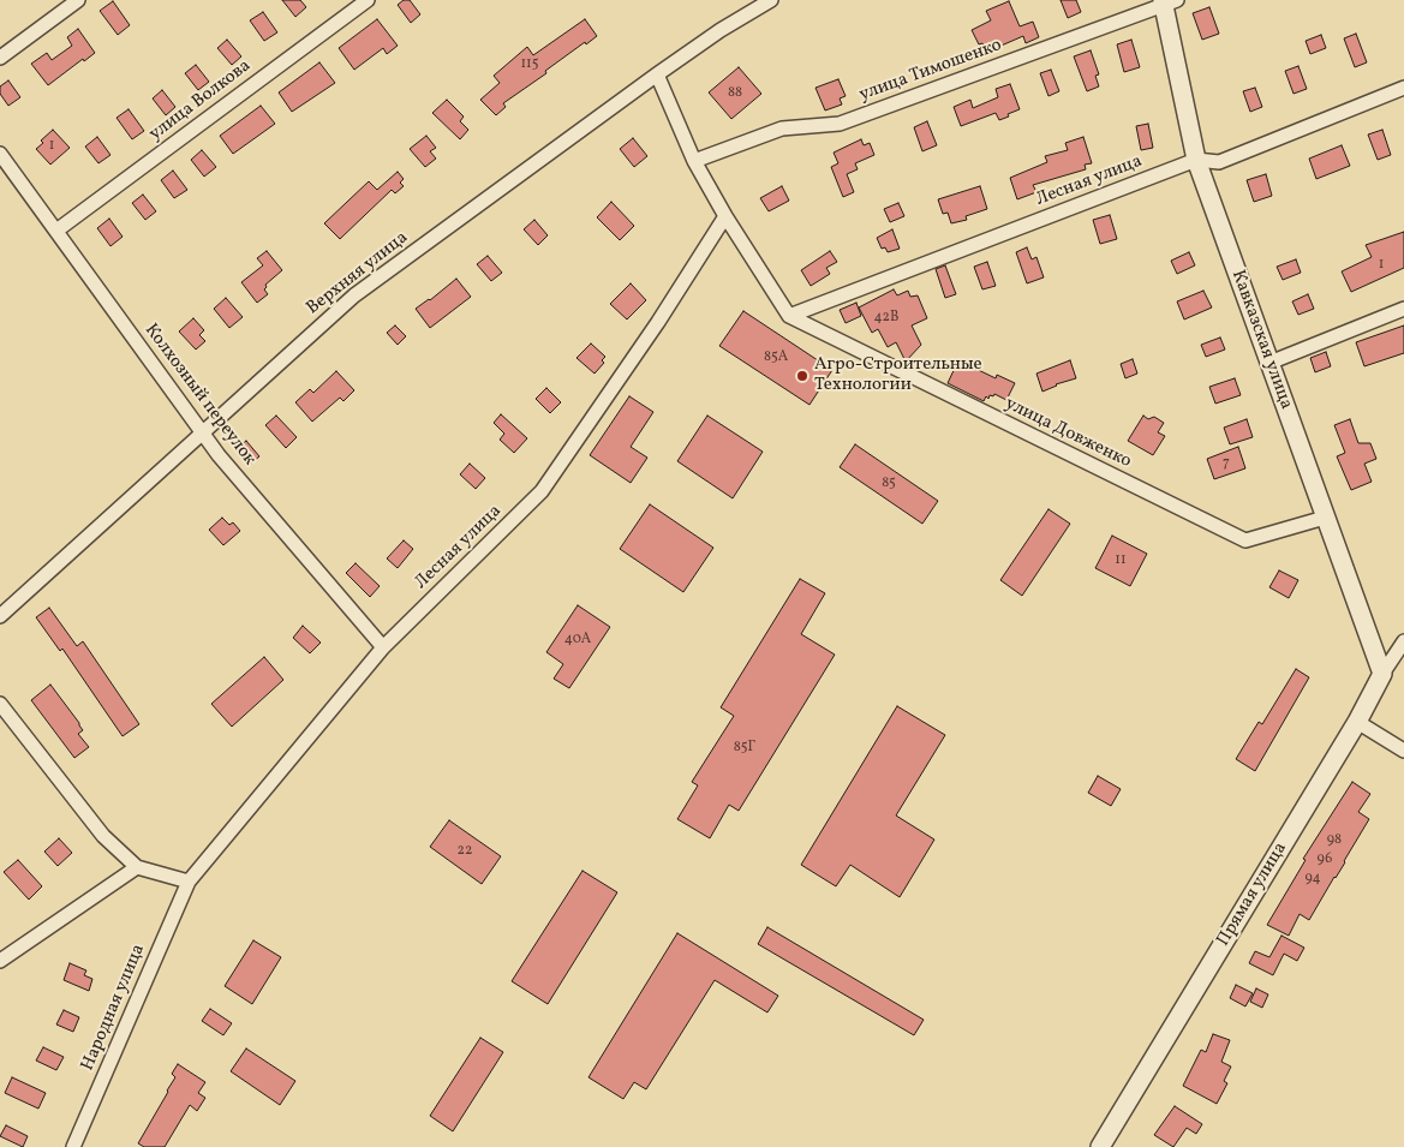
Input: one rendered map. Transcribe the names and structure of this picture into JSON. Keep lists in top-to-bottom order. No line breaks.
{"streets":{"street":["улица Тимошенко","улица Волкова","Лесная улица","Верхняя улица","Кавказская улица","Колхозный переулок","улица Довженко","Прямая улица","Народная улица"]},"crossings":[["улица Тимошенко","Кавказская улица"],["улица Волкова","Колхозный переулок"],["Лесная улица","Кавказская улица"],["Лесная улица","Колхозный переулок"],["Лесная улица","улица Довженко"],["Лесная улица","Народная улица"],["Верхняя улица","Колхозный переулок"],["Кавказская улица","улица Довженко"],["Кавказская улица","Прямая улица"]],"places":["Агро-Строительные Технологии"],"house_numbers":["115","88","1","1","42В","85А","7","85","11","40А","85Г","98","22","96","94"]}
